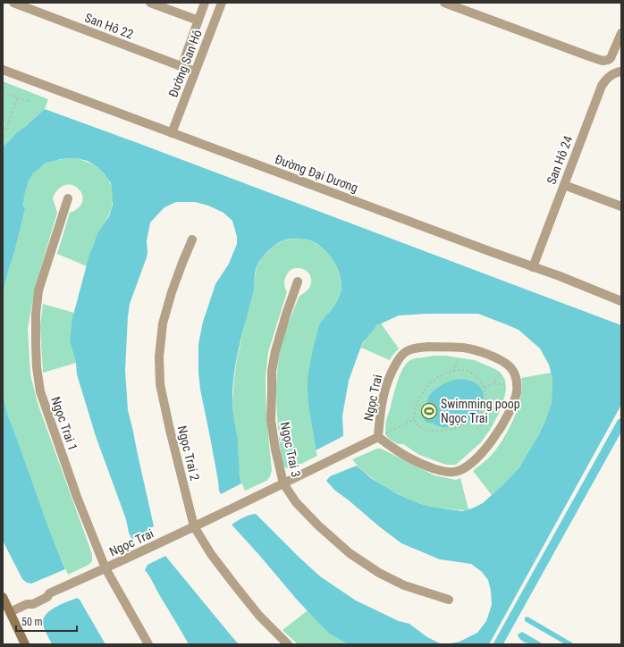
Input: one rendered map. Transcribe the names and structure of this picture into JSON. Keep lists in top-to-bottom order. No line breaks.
{"streets":{"street":["San Hô 22","Đường San Hô","San Hô 24","Đường Đại Dương","Ngọc Trai","Ngọc Trai 1","Ngọc Trai 3","Ngọc Trai 2"]},"crossings":[["San Hô 22","Đường San Hô"],["Đường San Hô","Đường Đại Dương"],["San Hô 24","Đường Đại Dương"],["Ngọc Trai","Ngọc Trai 1"],["Ngọc Trai","Ngọc Trai 3"],["Ngọc Trai","Ngọc Trai 2"]],"places":{"sports":["Swimming poop Ngọc Trai"]},"scale_bar":"50 m"}
